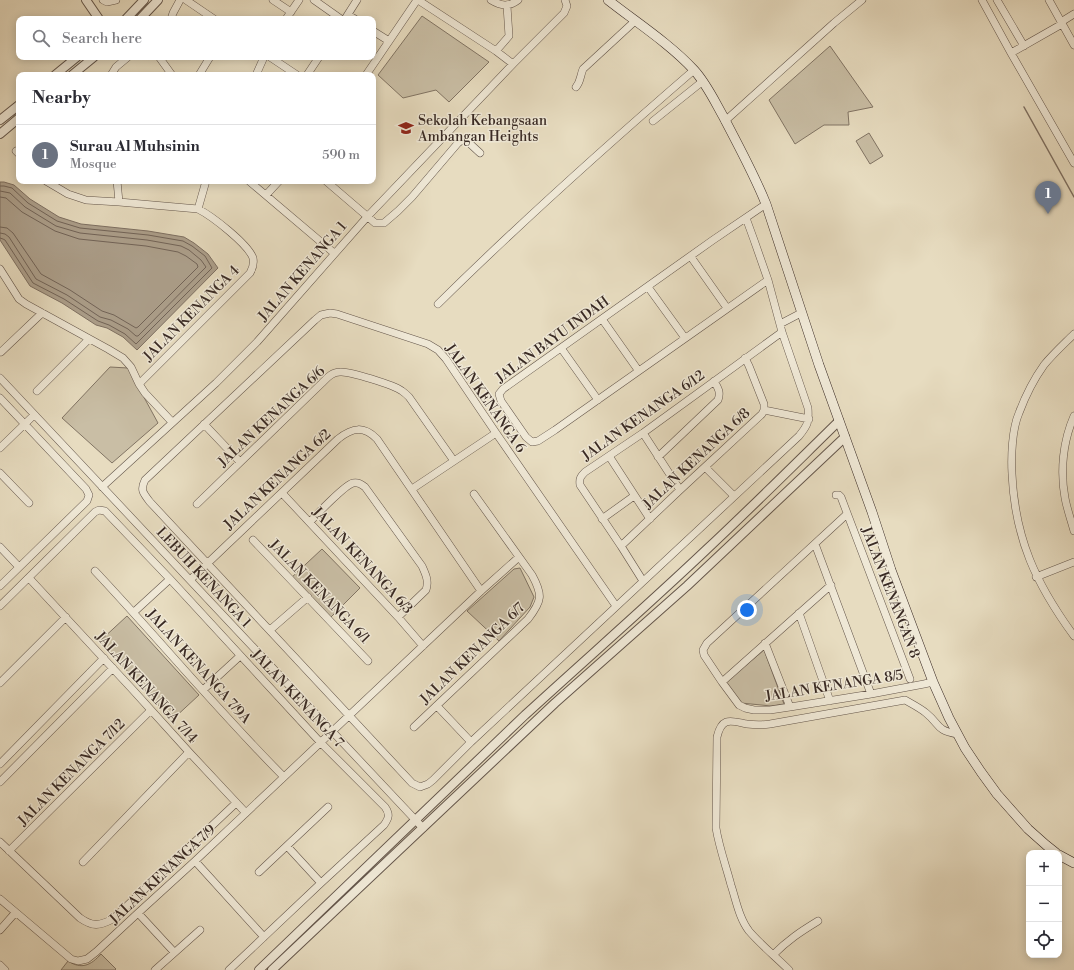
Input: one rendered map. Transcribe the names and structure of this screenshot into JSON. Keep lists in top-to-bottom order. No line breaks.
{"streets":{"street":["JALAN KENANGA 1","JALAN KENANGA 4","JALAN BAYU INDAH","JALAN KENANGA 6","JALAN KENANGA 6/12","JALAN KENANGA 6/6","JALAN KENANGA 6/8","JALAN KENANGA 6/2","JALAN KENANGA 6/3","LEBUH KENANGA 1","JALAN KENANGA 6/1","JALAN KENANGAN 8","JALAN KENANGA 6/7","JALAN KENANGA 7/9A","JALAN KENANGA 8/5","JALAN KENANGA 7/14","JALAN KENANGA 7","JALAN KENANGA 7/12","JALAN KENANGA 7/9"]},"crossings":[["JALAN KENANGA 1","JALAN KENANGA 4"],["JALAN KENANGA 1","LEBUH KENANGA 1"],["JALAN KENANGA 6","JALAN KENANGA 6/2"],["JALAN KENANGA 6/12","JALAN KENANGA 6/8"],["JALAN KENANGA 6/2","JALAN KENANGA 6/3"],["JALAN KENANGA 6/2","LEBUH KENANGA 1"],["LEBUH KENANGA 1","JALAN KENANGA 7/9"],["JALAN KENANGAN 8","JALAN KENANGA 8/5"],["JALAN KENANGA 7/9A","JALAN KENANGA 7/9"],["JALAN KENANGA 7/14","JALAN KENANGA 7"],["JALAN KENANGA 7/14","JALAN KENANGA 7/12"],["JALAN KENANGA 7/14","JALAN KENANGA 7/9"],["JALAN KENANGA 7","JALAN KENANGA 7/9"]],"places":{"school or university":["Sekolah Kebangsaan Ambangan Heights"]},"page":{"search":"Search here","heading":"Nearby","list":[{"mark":"1","name":"Surau Al Muhsinin","note":"Mosque","value":"590 m"}],"pins":"1","map_buttons":["+","−"]}}
